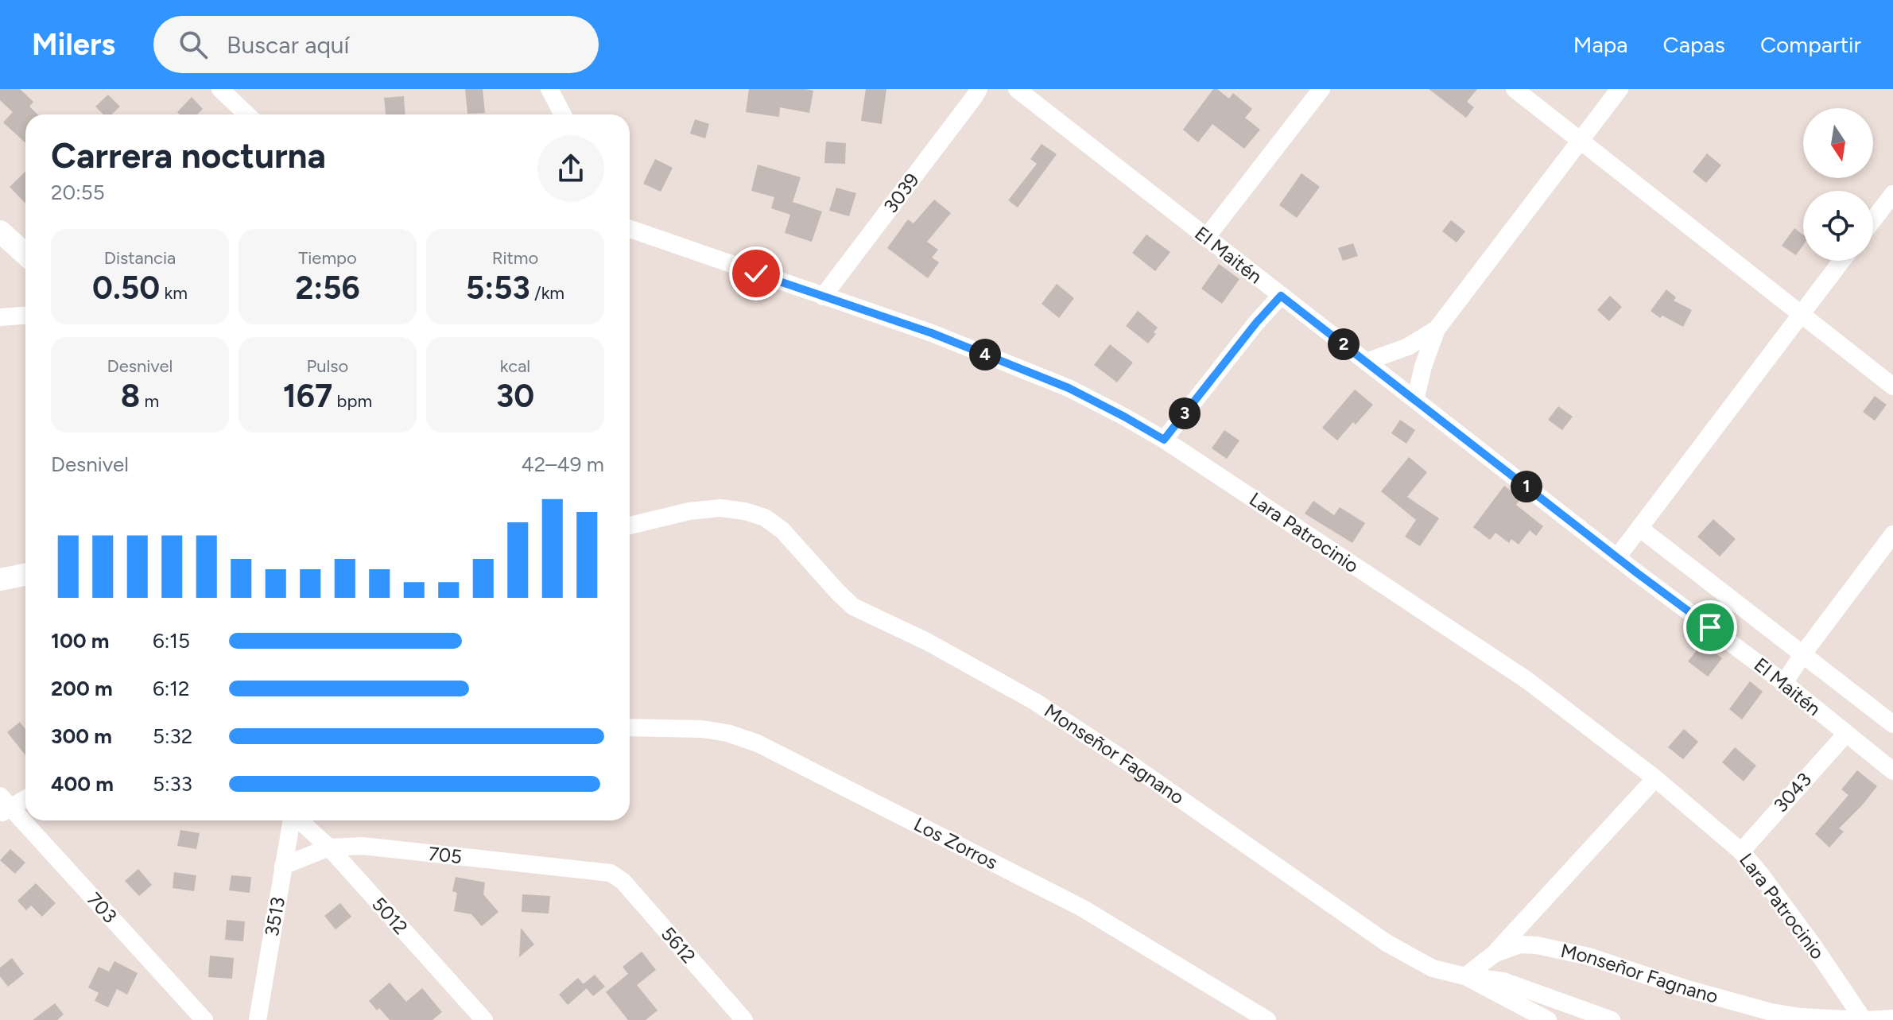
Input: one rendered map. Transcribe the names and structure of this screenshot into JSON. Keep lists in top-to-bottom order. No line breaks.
{"streets":{"street":["3039","El Maitén","Lara Patrocinio","Monseñor Fagnano","3043","Los Zorros","705","703","5012","3513","5612"]},"crossings":[["3039","Lara Patrocinio"],["El Maitén","3043"],["Lara Patrocinio","Monseñor Fagnano"],["Lara Patrocinio","3043"],["705","5012"],["705","3513"],["705","5612"]],"north":"bottom","page":{"header":"Milers","search":"Buscar aquí","nav":["Mapa","Capas","Compartir"],"heading":["Carrera nocturna","20:55"],"stats":[["Distancia","0.50 km"],["Tiempo","2:56"],["Ritmo","5:53 /km"],["Desnivel","8 m"],["Pulso","167 bpm"],["kcal","30"]],"pins":["2","4","3","1"],"chart":["Desnivel","42–49 m"],"list":[{"name":"100 m","note":"6:15"},{"name":"200 m","note":"6:12"},{"name":"300 m","note":"5:32"},{"name":"400 m","note":"5:33"}]}}
